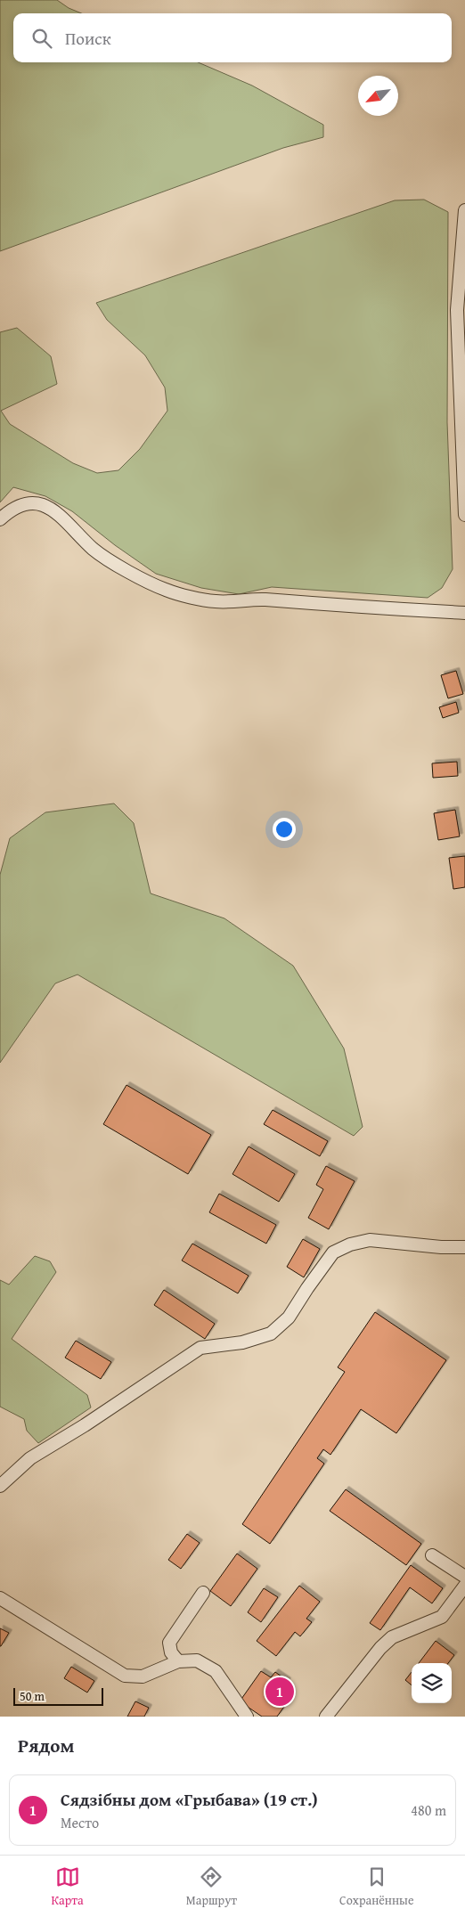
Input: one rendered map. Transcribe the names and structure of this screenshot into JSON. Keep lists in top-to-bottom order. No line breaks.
{"scale_bar":"50 m","north":"bottom left","page":{"search":"Поиск","pins":"1","scale":"50 m","heading":"Рядом","list":[{"mark":"1","name":"Сядзібны дом «Грыбава» (19 ст.)","note":"Место","value":"480 m"}],"nav":["Карта","Маршрут","Сохранённые"]}}
